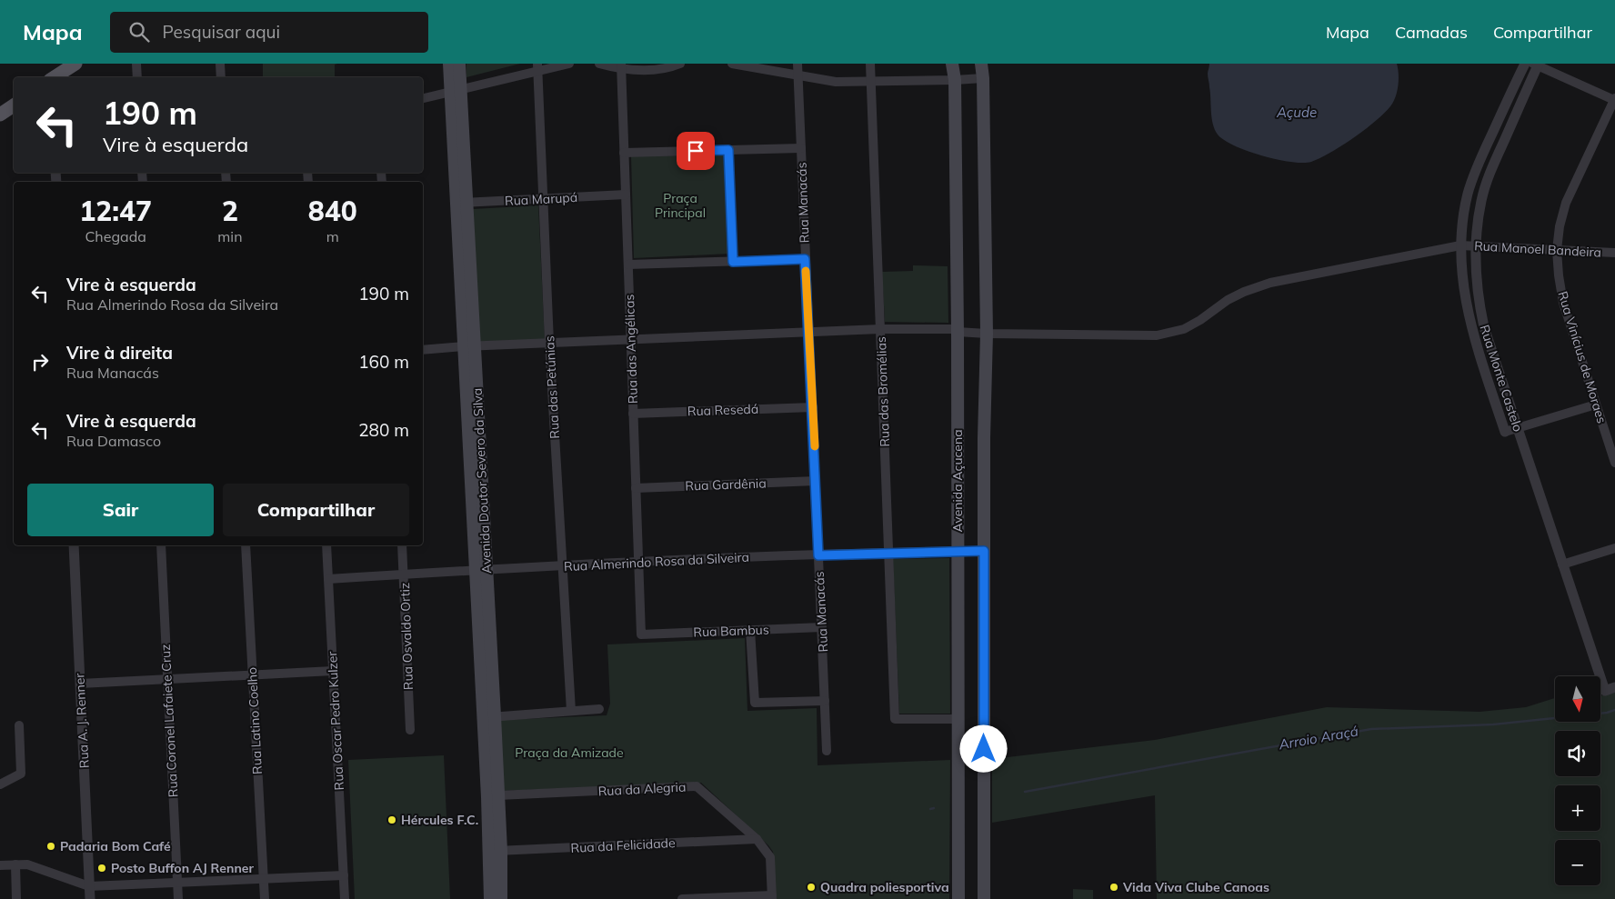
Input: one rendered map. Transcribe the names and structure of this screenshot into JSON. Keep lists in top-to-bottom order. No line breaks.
{"streets":{"main road":["Avenida Doutor Severo da Silva","Avenida Açucena"],"street":["Rua Marupá","Rua Manacás","Rua Manoel Bandeira","Rua das Angélicas","Rua Vinícius de Moraes","Rua Monte Castelo","Rua das Petúnias","Rua das Bromélias","Rua Resedá","Rua Gardênia","Rua Almerindo Rosa da Silveira","Rua Bambus","Rua Osvaldo Ortiz","Rua A. J. Renner","Rua Coronel Lafaiete Cruz","Rua Latino Coelho","Rua Oscar Pedro Kulzer","Rua da Alegria","Rua da Felicidade"]},"crossings":[["Rua Marupá","Rua das Angélicas"],["Rua Marupá","Rua das Petúnias"],["Rua Marupá","Avenida Doutor Severo da Silva"],["Rua Manacás","Rua Manoel Bandeira"],["Rua Manacás","Rua Resedá"],["Rua Manacás","Rua Gardênia"],["Rua Manacás","Rua Almerindo Rosa da Silveira"],["Rua Manacás","Rua Bambus"],["Rua Manoel Bandeira","Rua das Angélicas"],["Rua Manoel Bandeira","Rua Vinícius de Moraes"],["Rua Manoel Bandeira","Rua Monte Castelo"],["Rua Manoel Bandeira","Rua das Petúnias"],["Rua Manoel Bandeira","Rua das Bromélias"],["Rua Manoel Bandeira","Avenida Doutor Severo da Silva"],["Rua Manoel Bandeira","Avenida Açucena"],["Rua das Angélicas","Rua Resedá"],["Rua das Angélicas","Rua Gardênia"],["Rua das Angélicas","Rua Almerindo Rosa da Silveira"],["Rua das Angélicas","Rua Bambus"],["Rua das Petúnias","Rua Almerindo Rosa da Silveira"],["Rua das Bromélias","Avenida Açucena"],["Rua das Bromélias","Rua Almerindo Rosa da Silveira"],["Avenida Doutor Severo da Silva","Rua Almerindo Rosa da Silveira"],["Avenida Doutor Severo da Silva","Rua da Alegria"],["Avenida Doutor Severo da Silva","Rua da Felicidade"],["Avenida Açucena","Rua Almerindo Rosa da Silveira"],["Rua Almerindo Rosa da Silveira","Rua Osvaldo Ortiz"],["Rua Almerindo Rosa da Silveira","Rua Oscar Pedro Kulzer"],["Rua da Alegria","Rua da Felicidade"]],"water":["Açude","Arroio Araçá"],"parks":["Praça Principal","Praça da Amizade"],"places":["Hércules F.C.","Padaria Bom Café","Posto Buffon AJ Renner","Quadra poliesportiva","Vida Viva Clube Canoas"],"north":"bottom","page":{"header":"Mapa","search":"Pesquisar aqui","nav":["Mapa","Camadas","Compartilhar"],"turn":["190 m","Vire à esquerda"],"eta":["12:47","Chegada","2","min","840","m"],"list":[{"name":"Vire à esquerda","note":"Rua Almerindo Rosa da Silveira","value":"190 m"},{"name":"Vire à direita","note":"Rua Manacás","value":"160 m"},{"name":"Vire à esquerda","note":"Rua Damasco","value":"280 m"}],"buttons":["Sair","Compartilhar"],"map_buttons":["+","−"]}}
